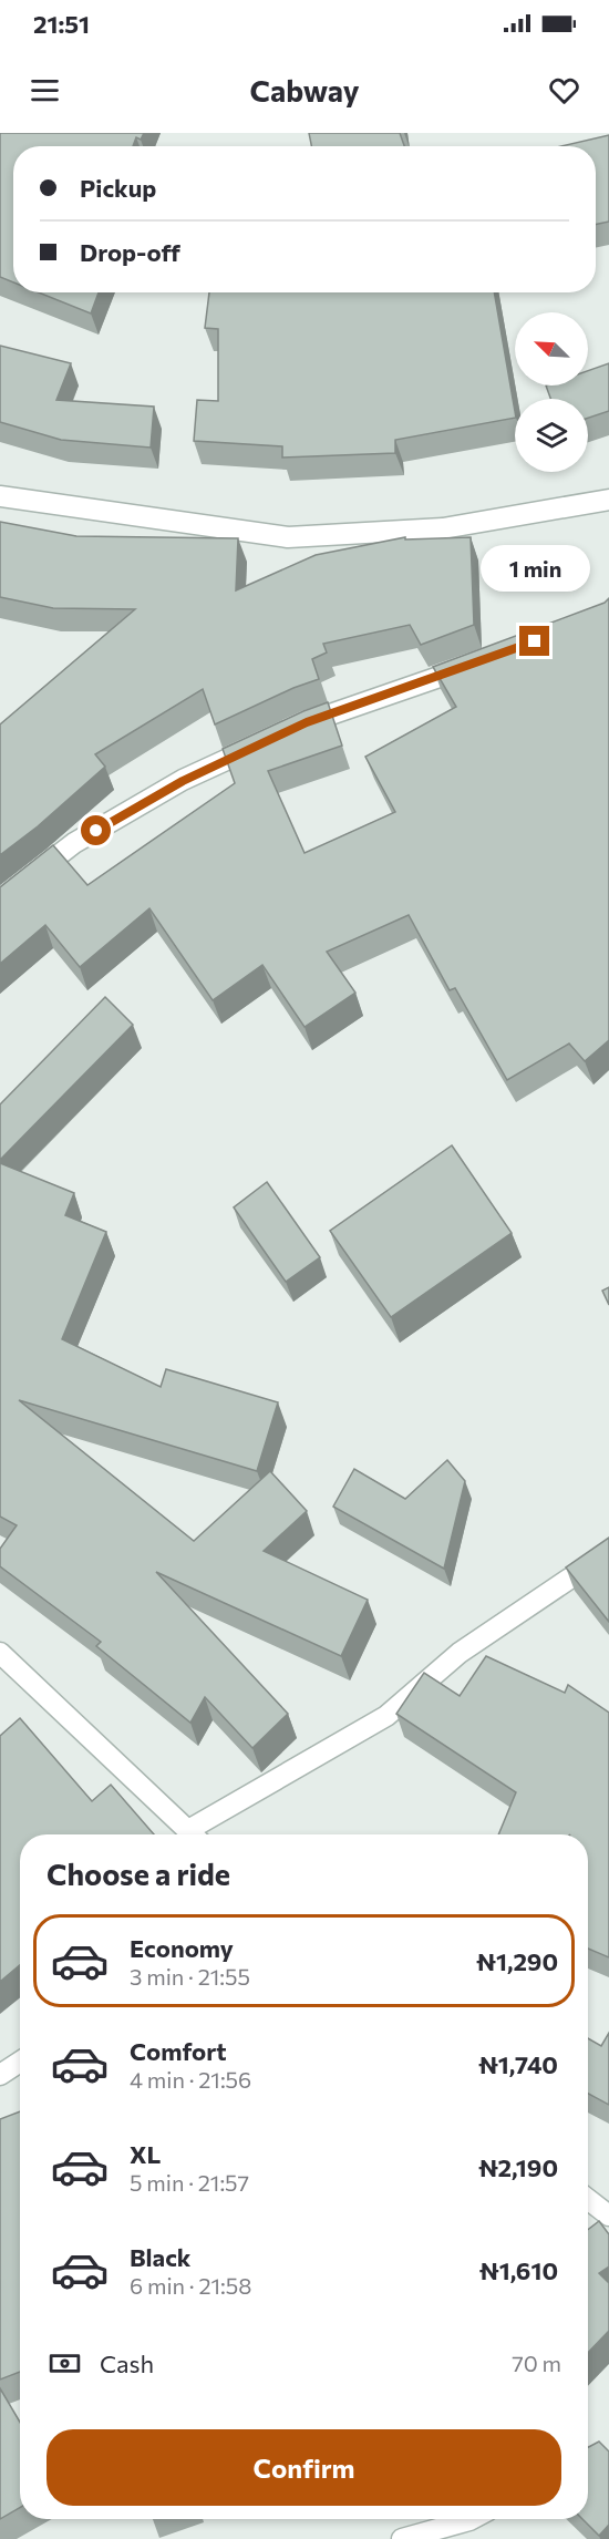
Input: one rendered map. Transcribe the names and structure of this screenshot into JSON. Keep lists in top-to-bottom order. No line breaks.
{"north":"top left","page":{"status":"21:51","header":"Cabway","banner":["Pickup","Drop-off"],"bubble":"1 min","heading":"Choose a ride","list":[{"name":"Economy","note":"3 min · 21:55","value":"₦1,290"},{"name":"Comfort","note":"4 min · 21:56","value":"₦1,740"},{"name":"XL","note":"5 min · 21:57","value":"₦2,190"},{"name":"Black","note":"6 min · 21:58","value":"₦1,610"}],"pay":["Cash","70 m"],"buttons":"Confirm"}}
